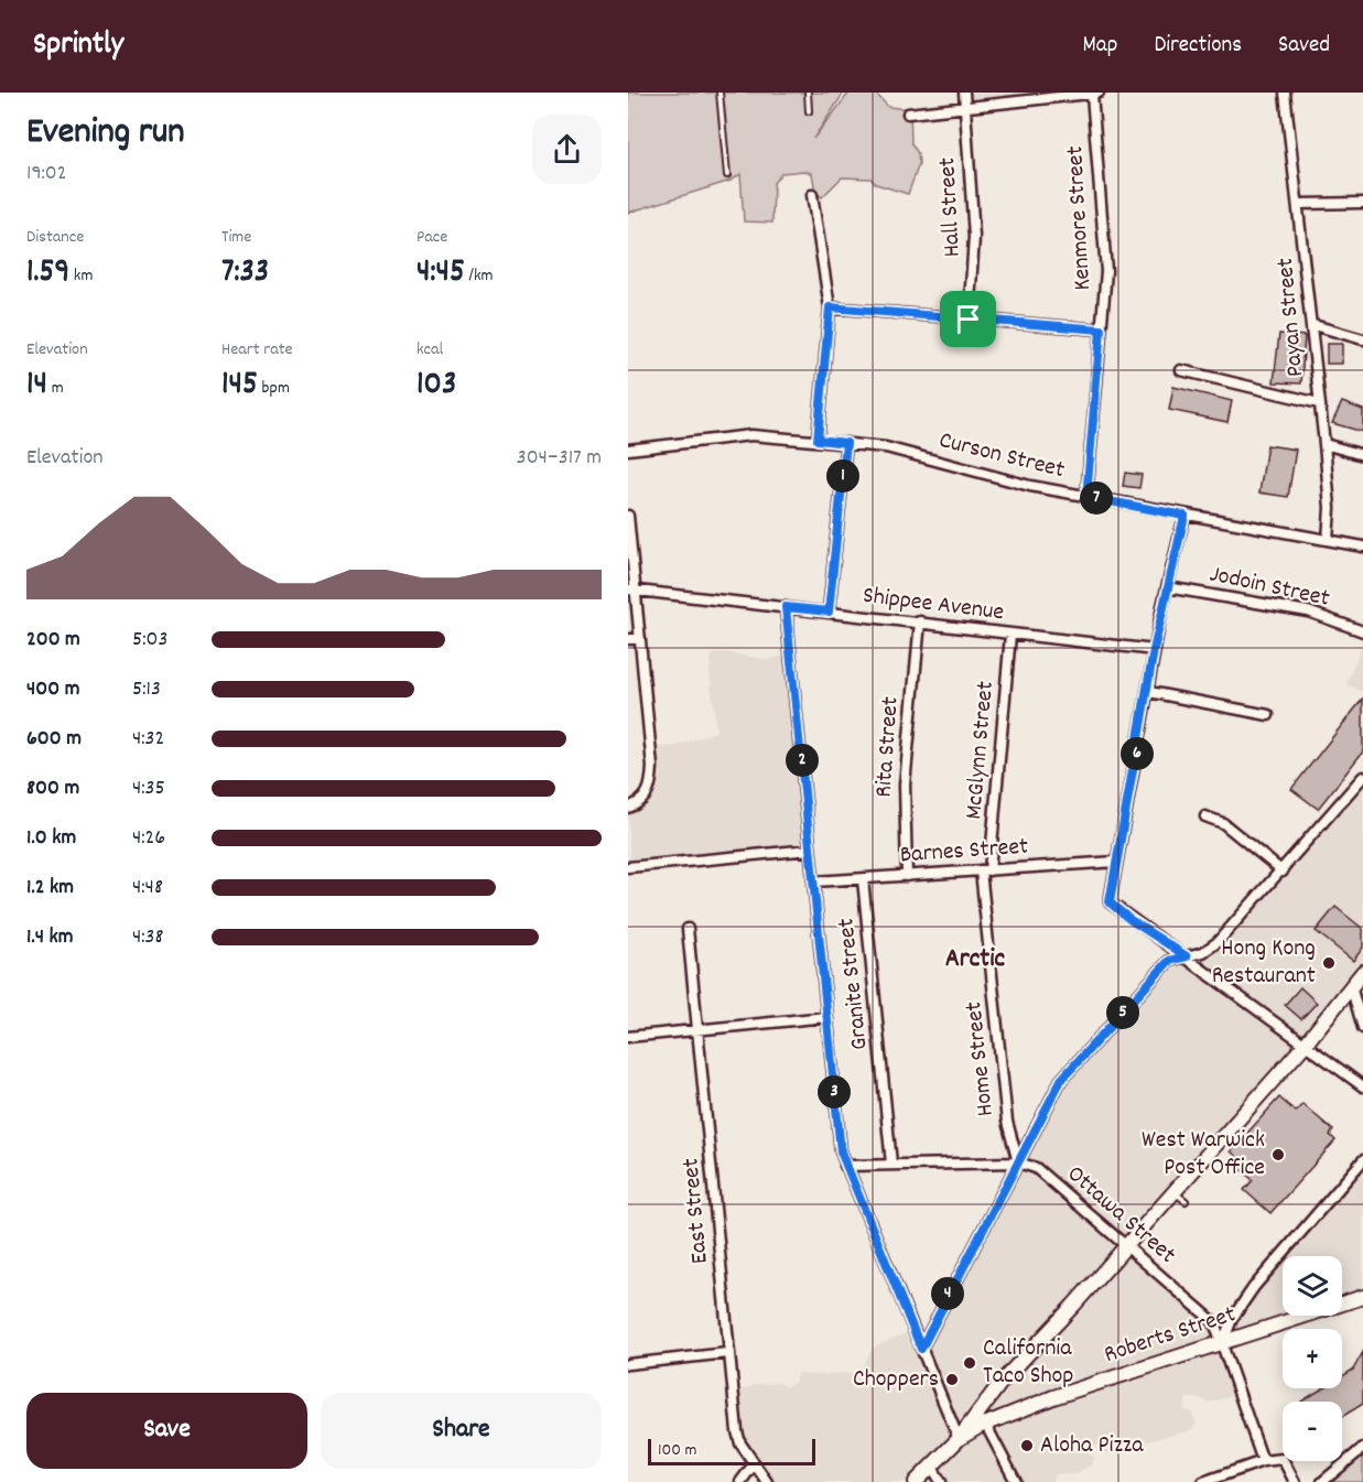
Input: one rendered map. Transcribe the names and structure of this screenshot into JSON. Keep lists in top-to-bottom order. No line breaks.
{"streets":{"main road":["Roberts Street"],"street":["Hall Street","Kenmore Street","Payan Street","Curson Street","Jodoin Street","Shippee Avenue","Rita Street","McGlynn Street","Barnes Street","Granite Street","Home Street","East Street","Ottawa Street"]},"crossings":[["Kenmore Street","Curson Street"],["Payan Street","Curson Street"],["Shippee Avenue","Rita Street"],["Shippee Avenue","McGlynn Street"],["Rita Street","Barnes Street"],["McGlynn Street","Barnes Street"],["McGlynn Street","Home Street"],["Barnes Street","Granite Street"],["Barnes Street","Home Street"],["Granite Street","Ottawa Street"],["Home Street","Ottawa Street"],["Ottawa Street","Roberts Street"]],"districts":["Arctic"],"places":["Hong Kong Restaurant","West Warwick Post Office","California Taco Shop","Choppers","Aloha Pizza"],"scale_bar":"100 m","page":{"header":"Sprintly","nav":["Map","Directions","Saved"],"heading":["Evening run","19:02"],"stats":[["Distance","1.59 km"],["Time","7:33"],["Pace","4:45 /km"],["Elevation","14 m"],["Heart rate","145 bpm"],["kcal","103"]],"chart":["Elevation","304–317 m"],"pins":["1","7","6","2","5","3","4"],"list":[{"name":"200 m","note":"5:03"},{"name":"400 m","note":"5:13"},{"name":"600 m","note":"4:32"},{"name":"800 m","note":"4:35"},{"name":"1.0 km","note":"4:26"},{"name":"1.2 km","note":"4:48"},{"name":"1.4 km","note":"4:38"}],"map_buttons":["+","−"],"buttons":["Save","Share"],"scale":"100 m"}}
